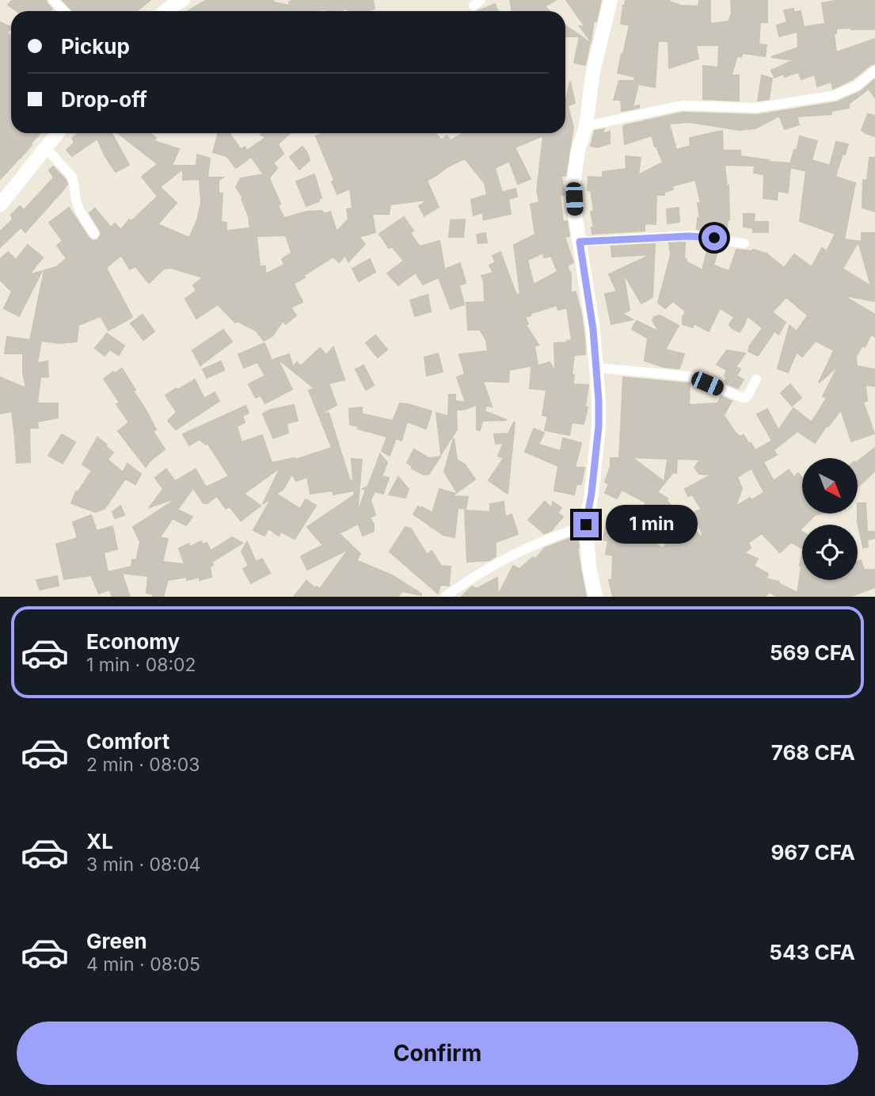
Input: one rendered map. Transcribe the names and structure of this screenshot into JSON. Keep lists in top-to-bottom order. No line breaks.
{"north":"bottom right","page":{"banner":["Pickup","Drop-off"],"bubble":"1 min","list":[{"name":"Economy","note":"1 min · 08:02","value":"569 CFA"},{"name":"Comfort","note":"2 min · 08:03","value":"768 CFA"},{"name":"XL","note":"3 min · 08:04","value":"967 CFA"},{"name":"Green","note":"4 min · 08:05","value":"543 CFA"}],"buttons":"Confirm"}}
